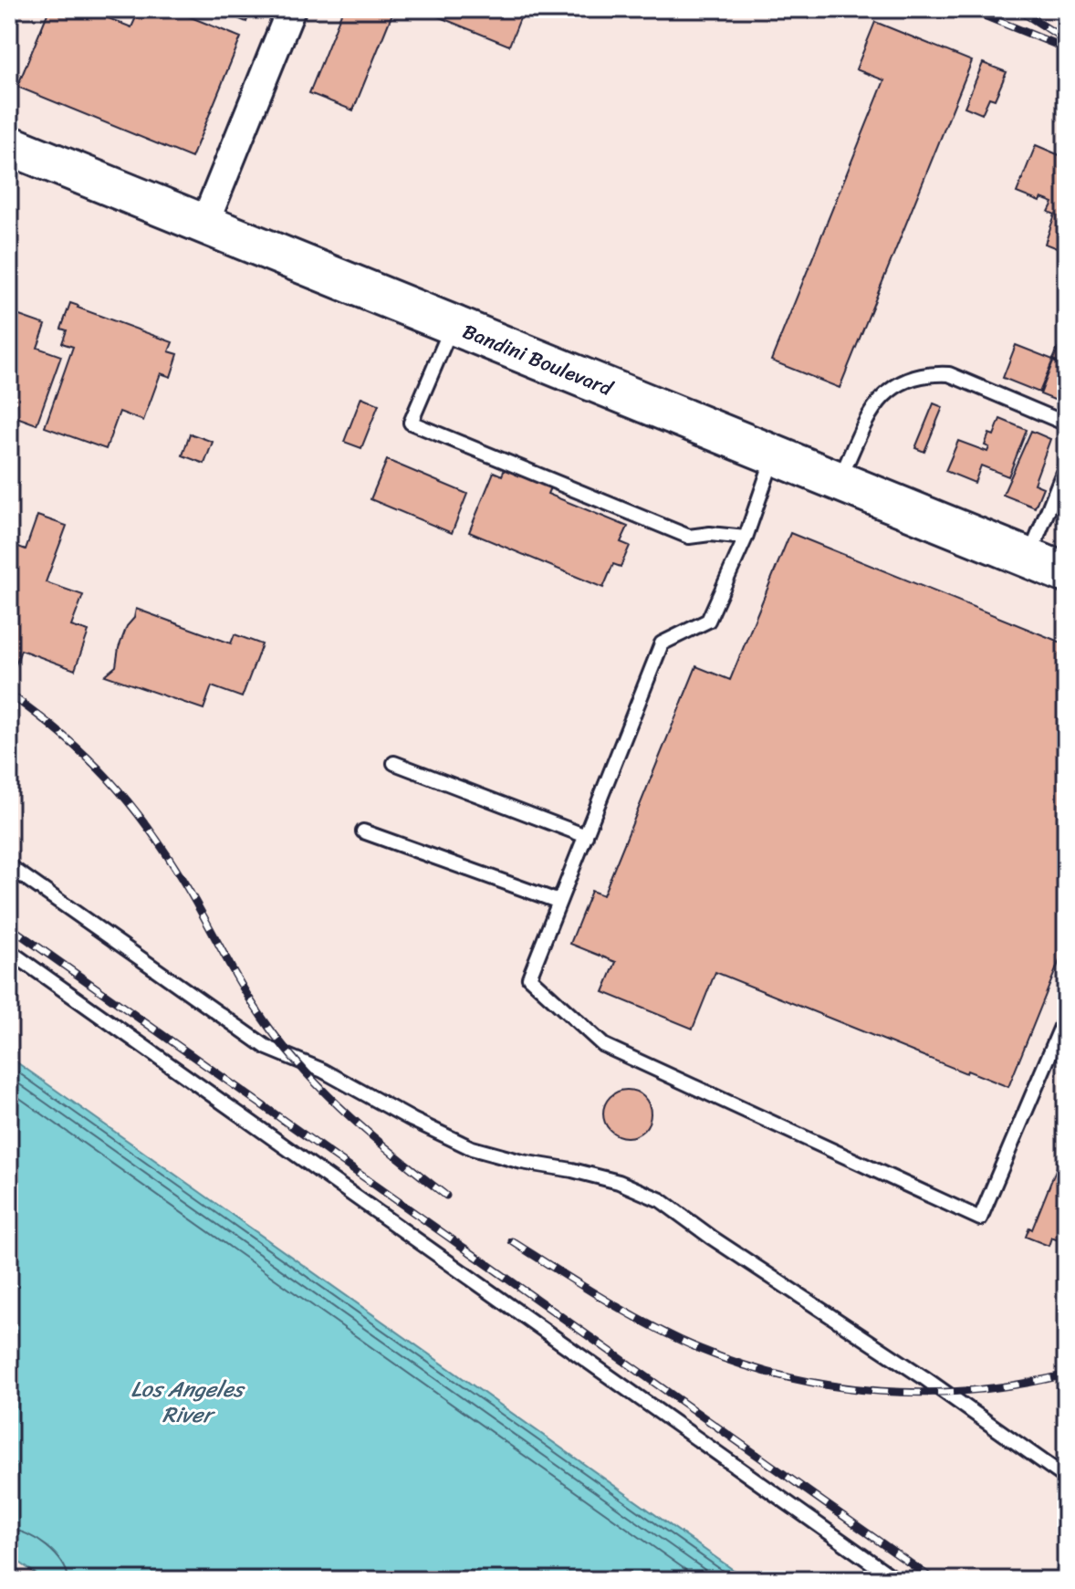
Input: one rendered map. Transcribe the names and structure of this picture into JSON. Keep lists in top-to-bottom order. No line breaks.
{"streets":{"main road":["Bandini Boulevard"]},"water":["Los Angeles River"]}
